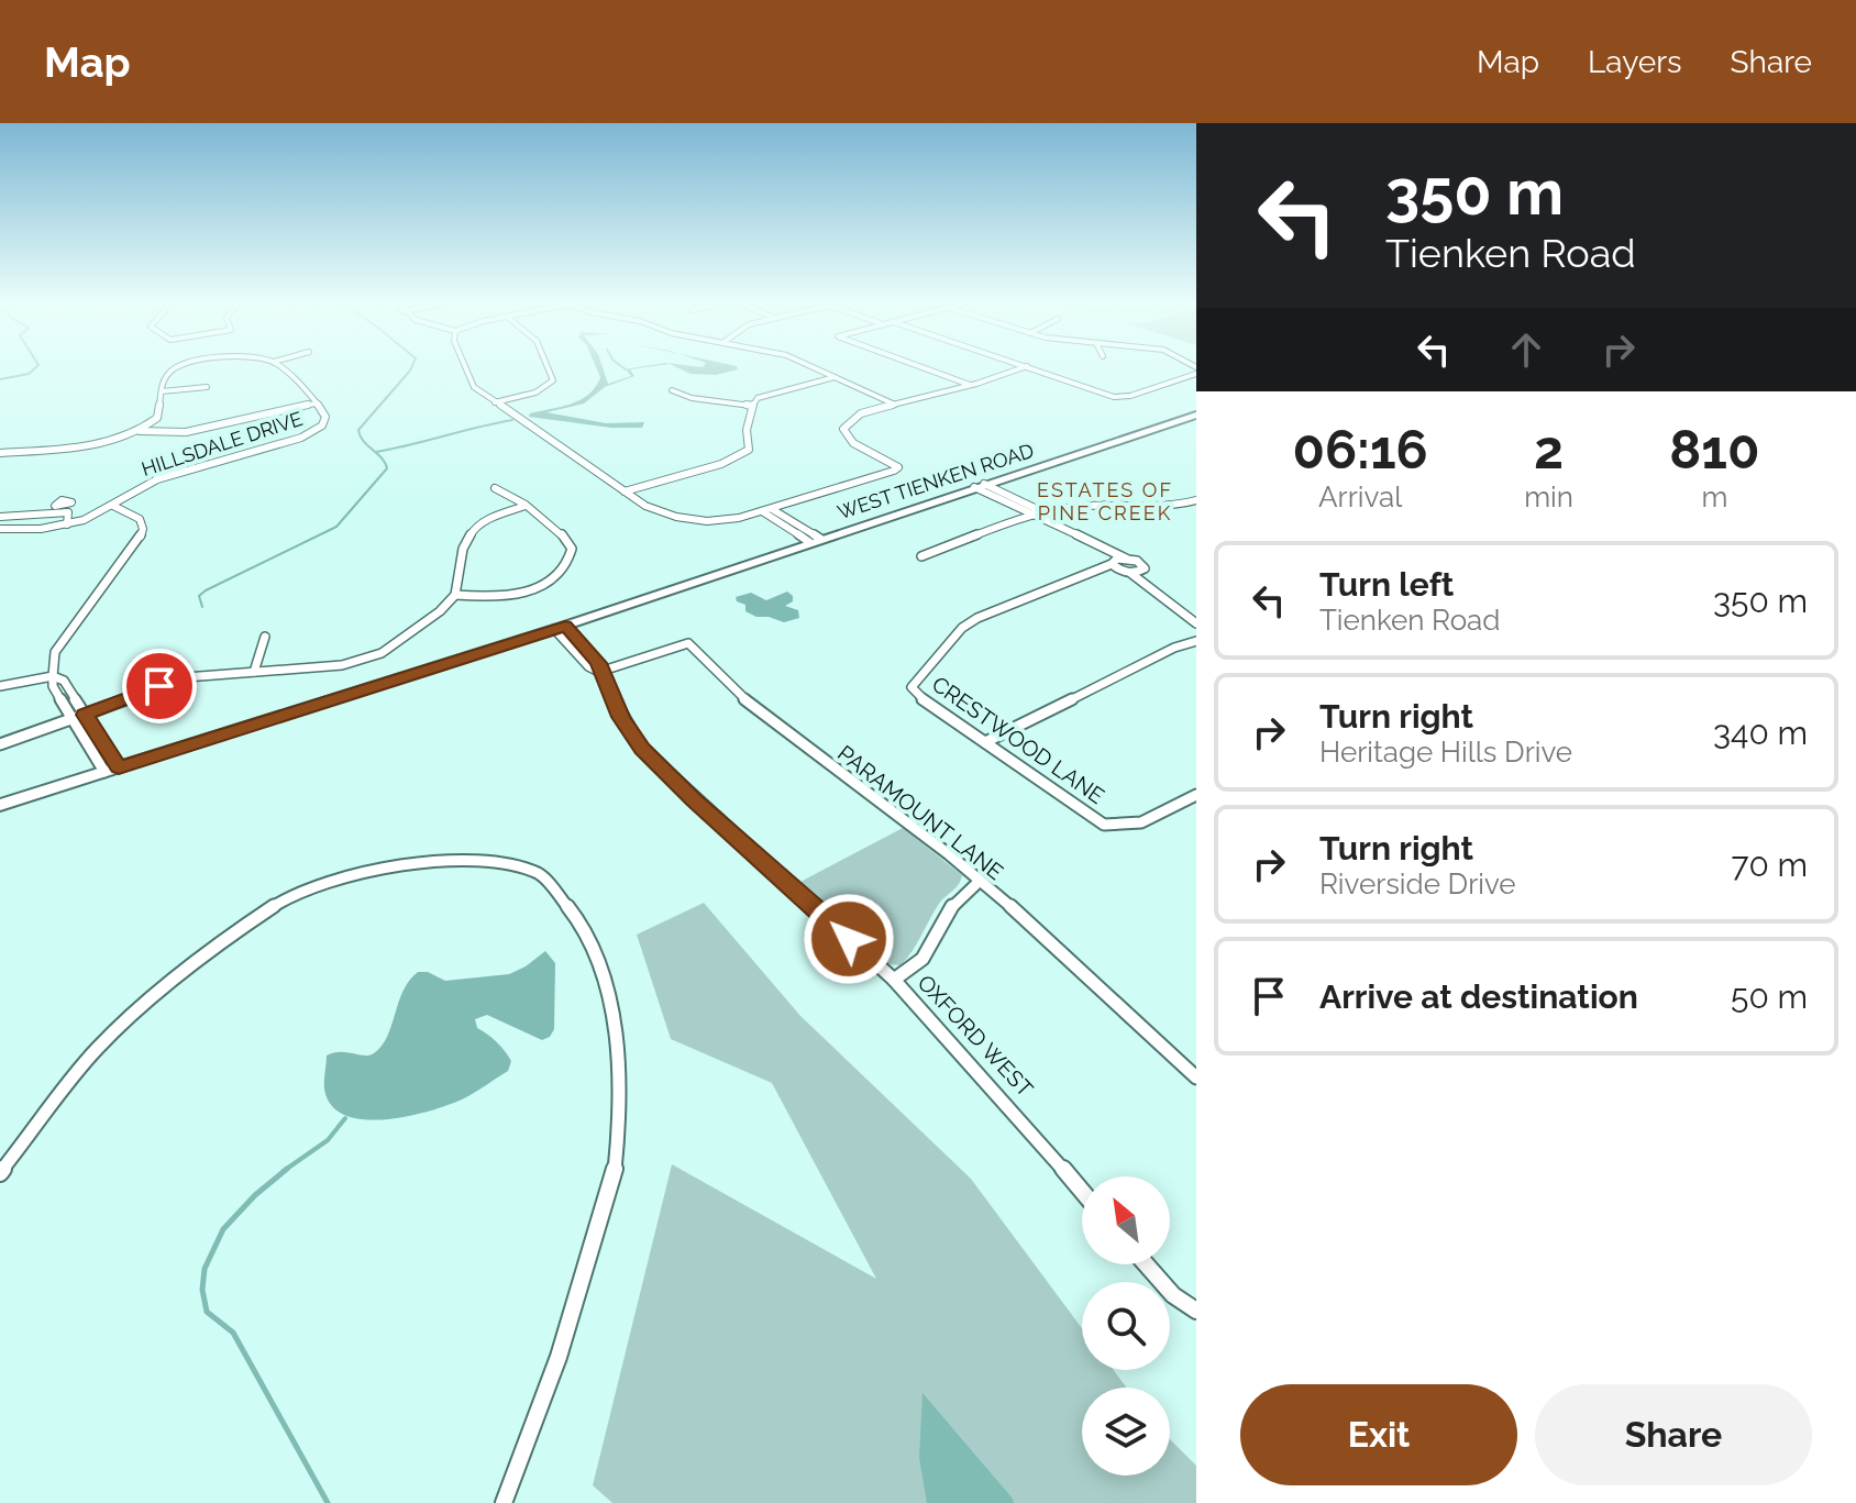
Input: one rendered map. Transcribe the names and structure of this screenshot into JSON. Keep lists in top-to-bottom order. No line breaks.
{"streets":{"street":["HILLSDALE DRIVE","WEST TIENKEN ROAD","CRESTWOOD LANE","PARAMOUNT LANE","OXFORD WEST"]},"crossings":[["WEST TIENKEN ROAD","OXFORD WEST"],["PARAMOUNT LANE","OXFORD WEST"]],"districts":["ESTATES OF PINE CREEK"],"north":"top left","page":{"header":"Map","nav":["Map","Layers","Share"],"turn":["350 m","Tienken Road"],"eta":["06:16","Arrival","2","min","810","m"],"list":[{"name":"Turn left","note":"Tienken Road","value":"350 m"},{"name":"Turn right","note":"Heritage Hills Drive","value":"340 m"},{"name":"Turn right","note":"Riverside Drive","value":"70 m"},{"name":"Arrive at destination","value":"50 m"}],"buttons":["Exit","Share"]}}
